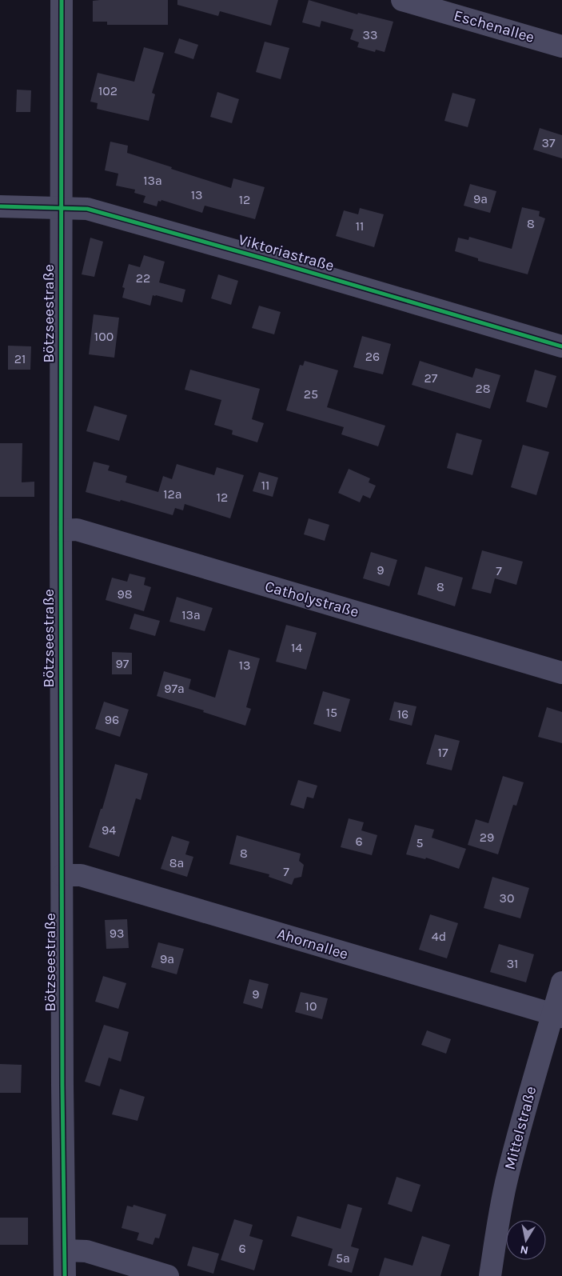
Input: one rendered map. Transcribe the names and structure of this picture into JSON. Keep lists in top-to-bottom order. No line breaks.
{"streets":{"street":["Eschenallee","Viktoriastraße","Bötzseestraße","Catholystraße","Ahornallee","Mittelstraße"]},"crossings":[["Viktoriastraße","Bötzseestraße"],["Bötzseestraße","Catholystraße"],["Bötzseestraße","Ahornallee"],["Ahornallee","Mittelstraße"]],"house_numbers":["33","102","37","13a","13","9a","12","8","11","22","100","26","21","27","28","25","11","12a","12","9","7","8","98","13a","14","97","13","97a","15","16","96","17","94","29","6","5","8","8a","7","30","93","4d","9a","31","9","10","6","5a"],"north":"bottom"}
